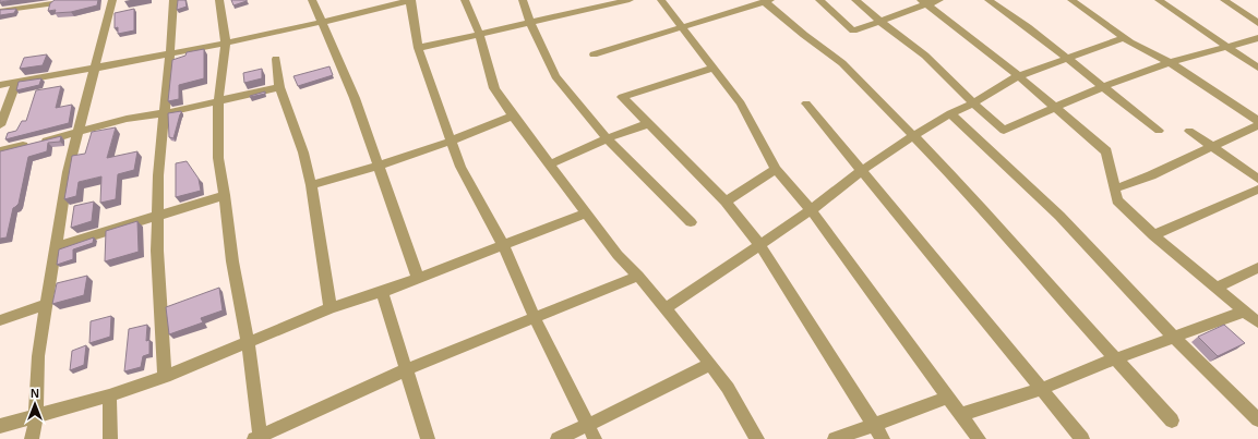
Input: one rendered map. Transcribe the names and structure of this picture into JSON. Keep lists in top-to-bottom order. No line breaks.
{"north":"top"}
